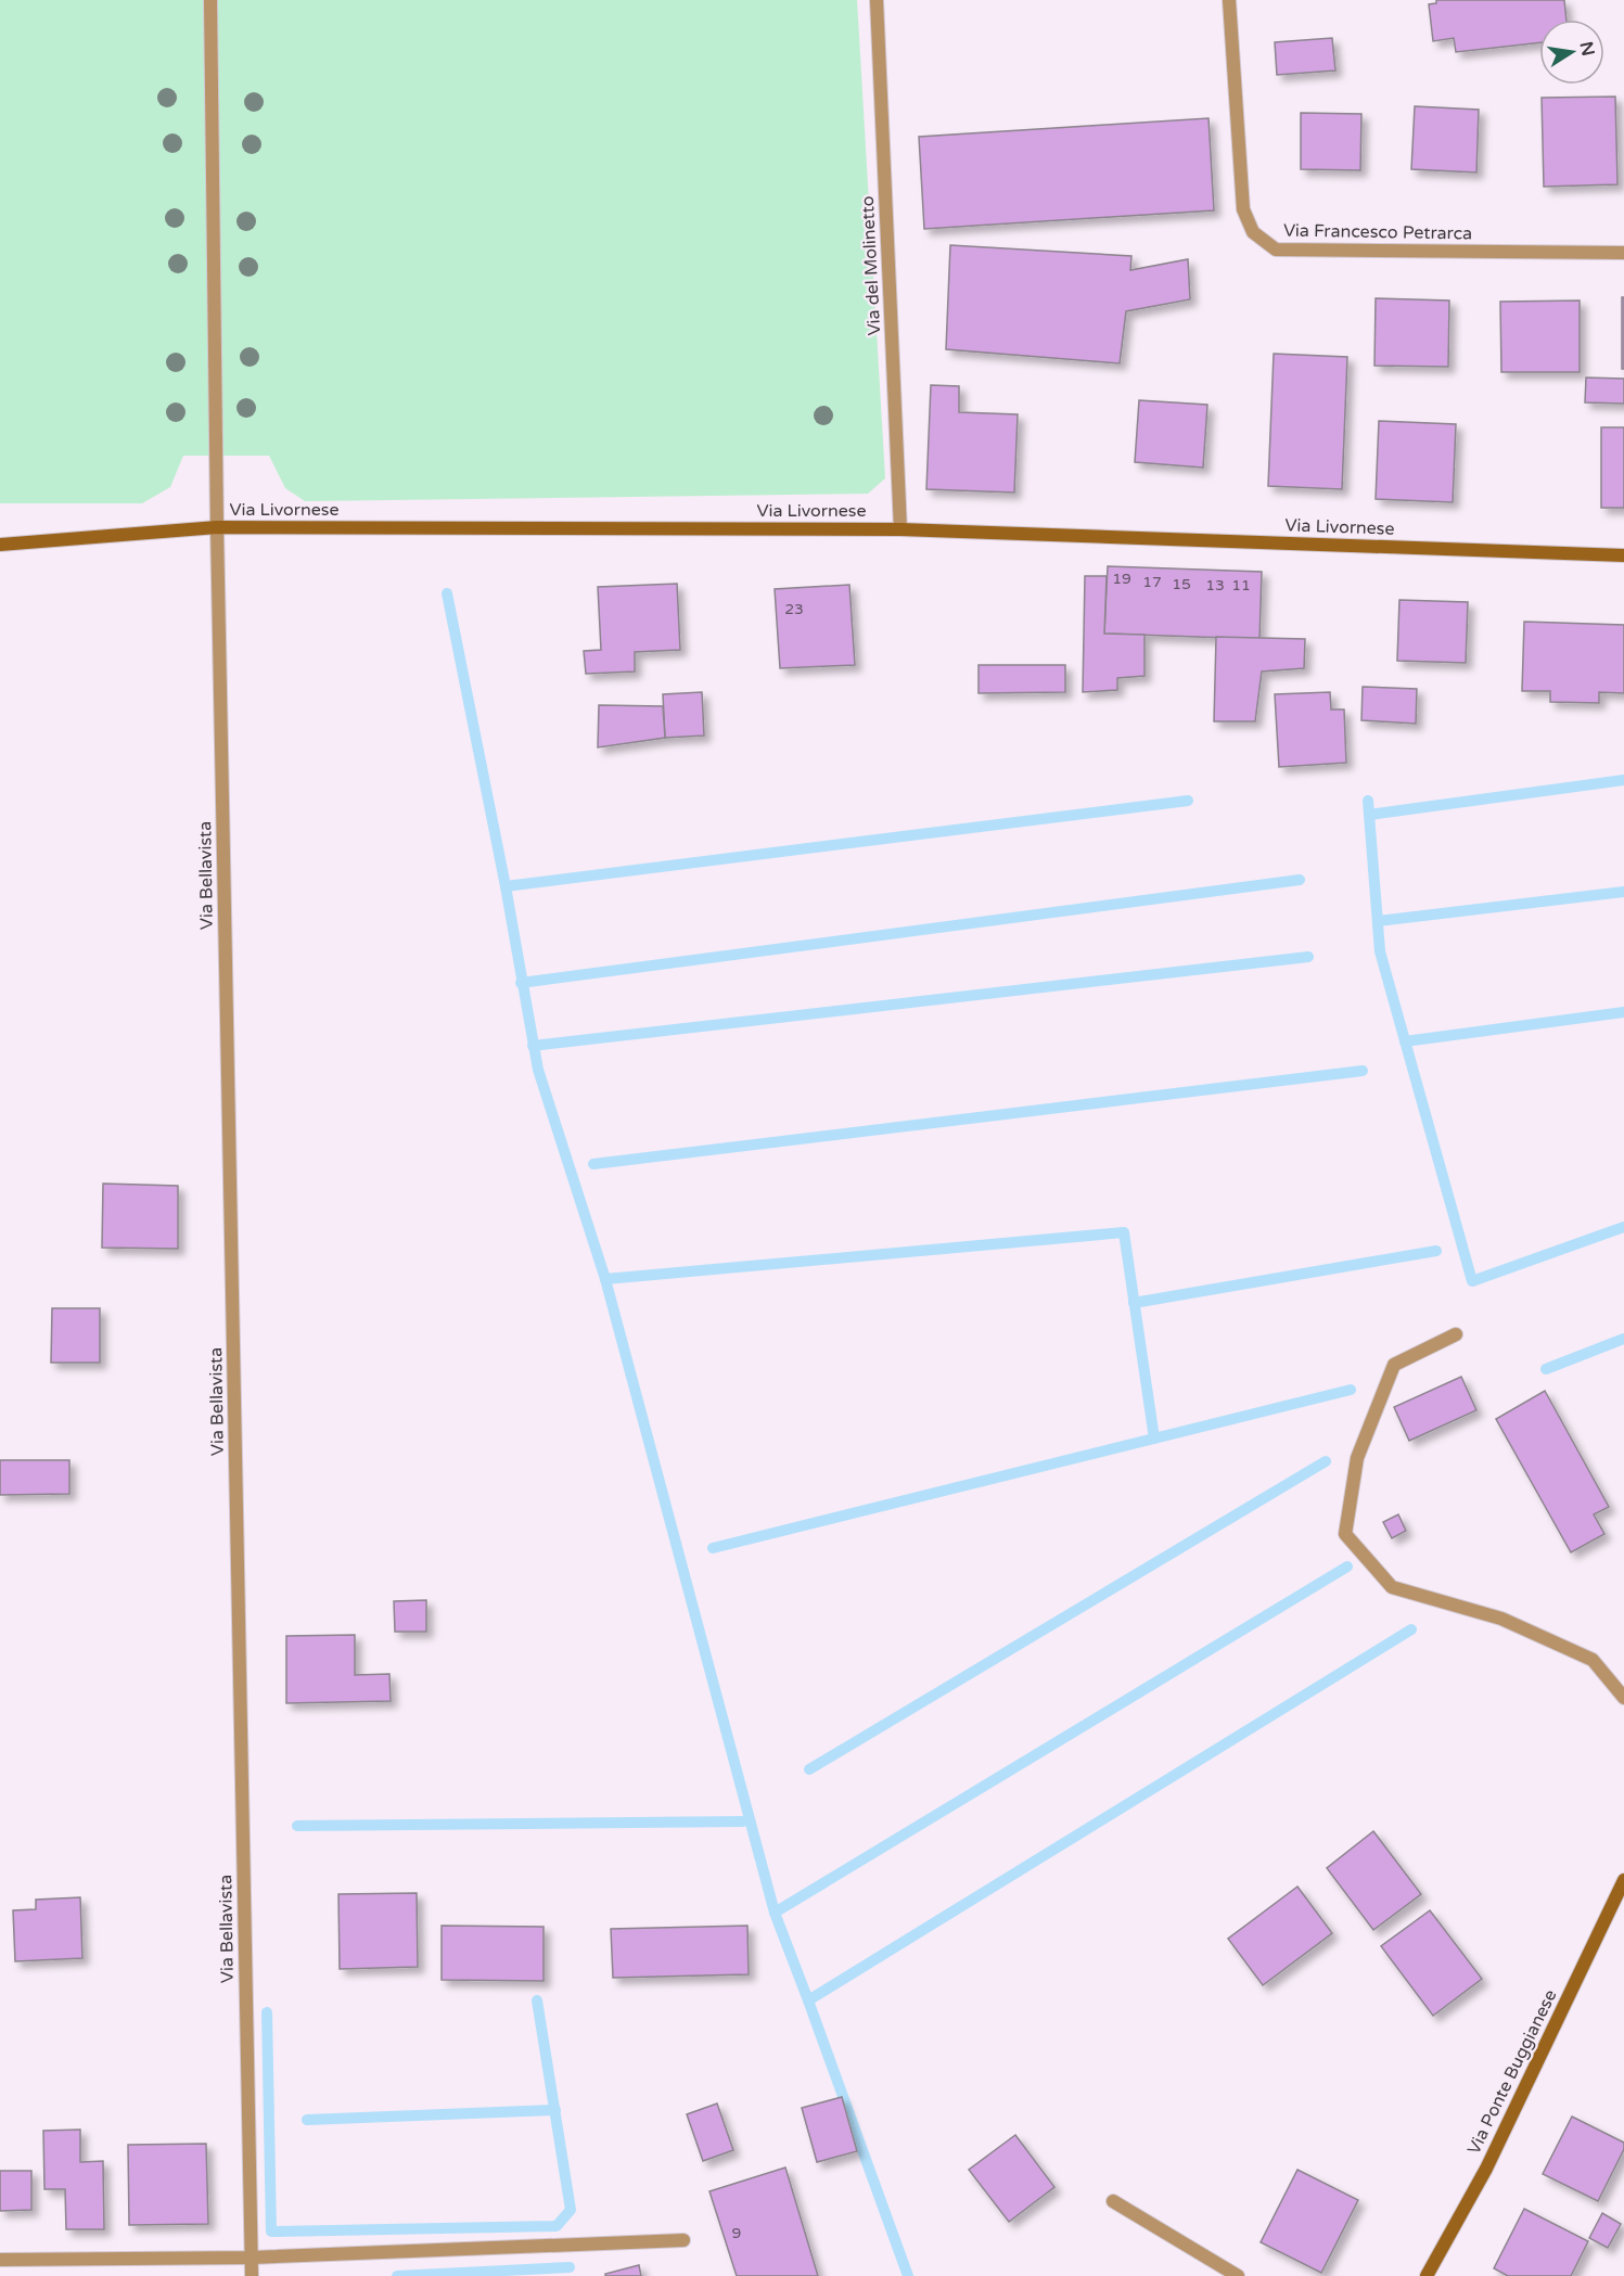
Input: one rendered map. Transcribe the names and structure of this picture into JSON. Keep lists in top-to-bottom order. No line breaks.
{"streets":{"main road":["Via Livornese","Via Ponte Buggianese"],"street":["Via Francesco Petrarca","Via del Molinetto","Via Bellavista"]},"crossings":[["Via del Molinetto","Via Livornese"],["Via Livornese","Via Bellavista"]],"house_numbers":["19","17","15","13","11","23","9"],"north":"right"}
